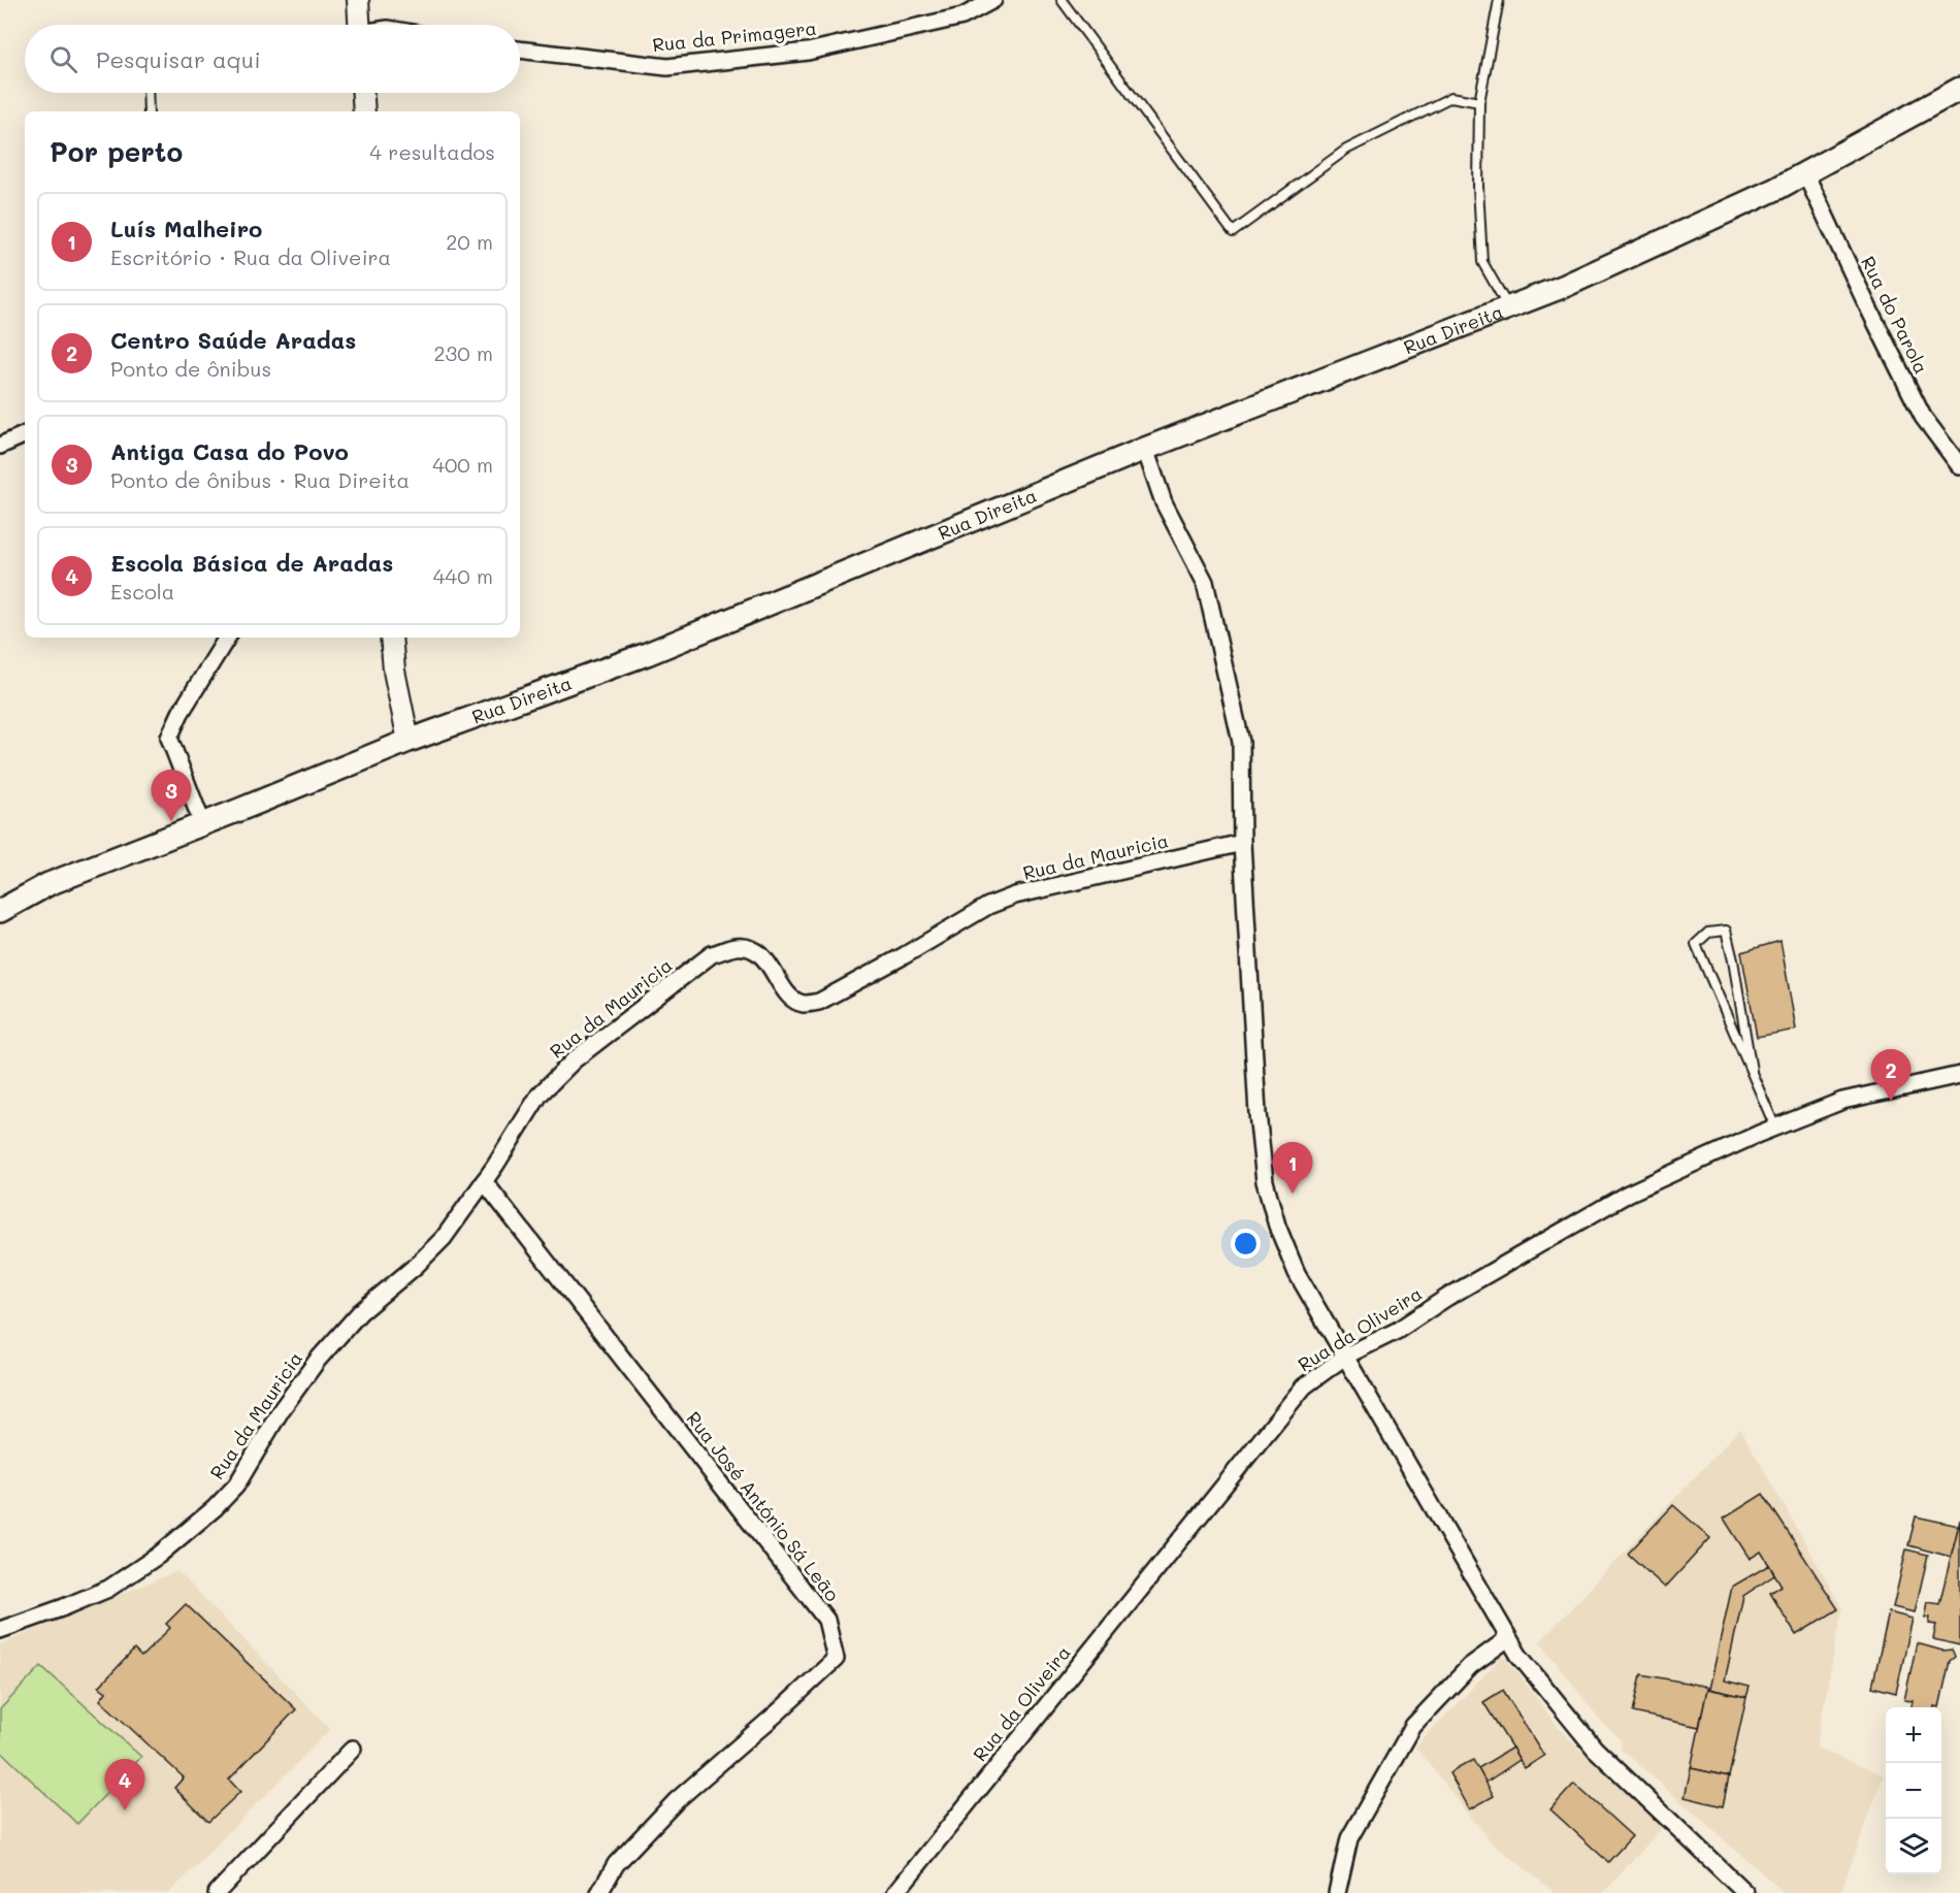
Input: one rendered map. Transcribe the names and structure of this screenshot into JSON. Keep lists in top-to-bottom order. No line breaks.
{"streets":{"main road":["Rua Direita"],"street":["Rua da Primagera","Rua do Parola","Rua da Mauricia","Rua da Oliveira","Rua José António Sá Leão"]},"crossings":[["Rua do Parola","Rua Direita"],["Rua da Mauricia","Rua José António Sá Leão"]],"page":{"search":"Pesquisar aqui","heading":["Por perto","4 resultados"],"list":[{"mark":"1","name":"Luís Malheiro","note":"Escritório · Rua da Oliveira","value":"20 m"},{"mark":"2","name":"Centro Saúde Aradas","note":"Ponto de ônibus","value":"230 m"},{"mark":"3","name":"Antiga Casa do Povo","note":"Ponto de ônibus · Rua Direita","value":"400 m"},{"mark":"4","name":"Escola Básica de Aradas","note":"Escola","value":"440 m"}],"pins":["3","2","1","4"],"map_buttons":["+","−"]}}
